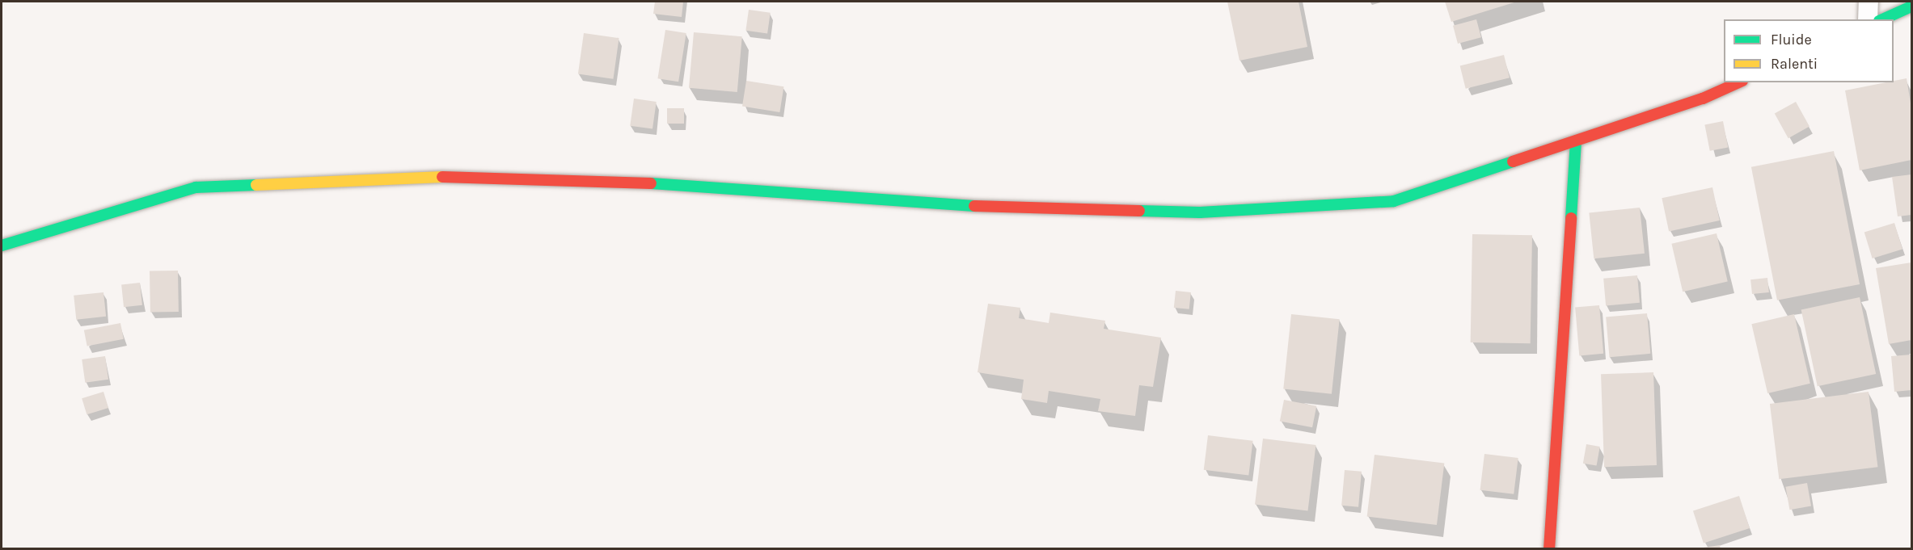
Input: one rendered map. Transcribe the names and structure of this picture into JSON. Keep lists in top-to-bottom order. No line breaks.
{"legend":["Fluide","Ralenti"]}
